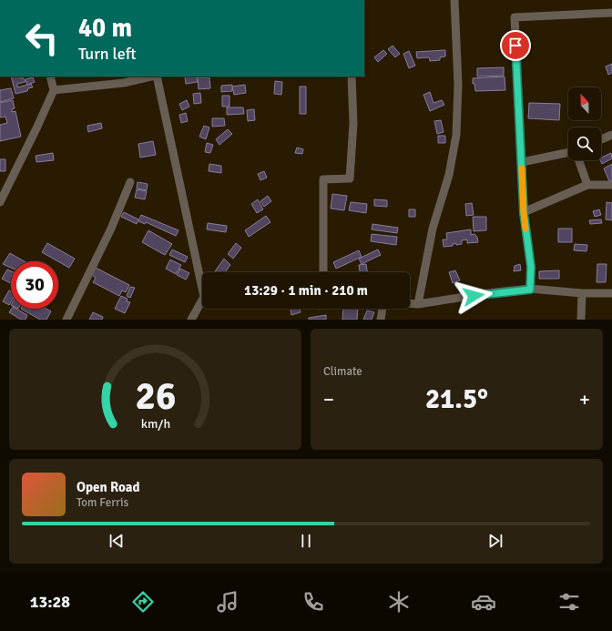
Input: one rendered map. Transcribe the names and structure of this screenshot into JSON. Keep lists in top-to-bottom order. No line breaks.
{"north":"top","page":{"turn":["40 m","Turn left"],"limit":"30","trip":"13:29 · 1 min · 210 m","tile":"Climate","heat":["−","21.5°","+"],"song":["Open Road","Tom Ferris"],"tabs":"13:28","gauge":["26","km/h"]}}
